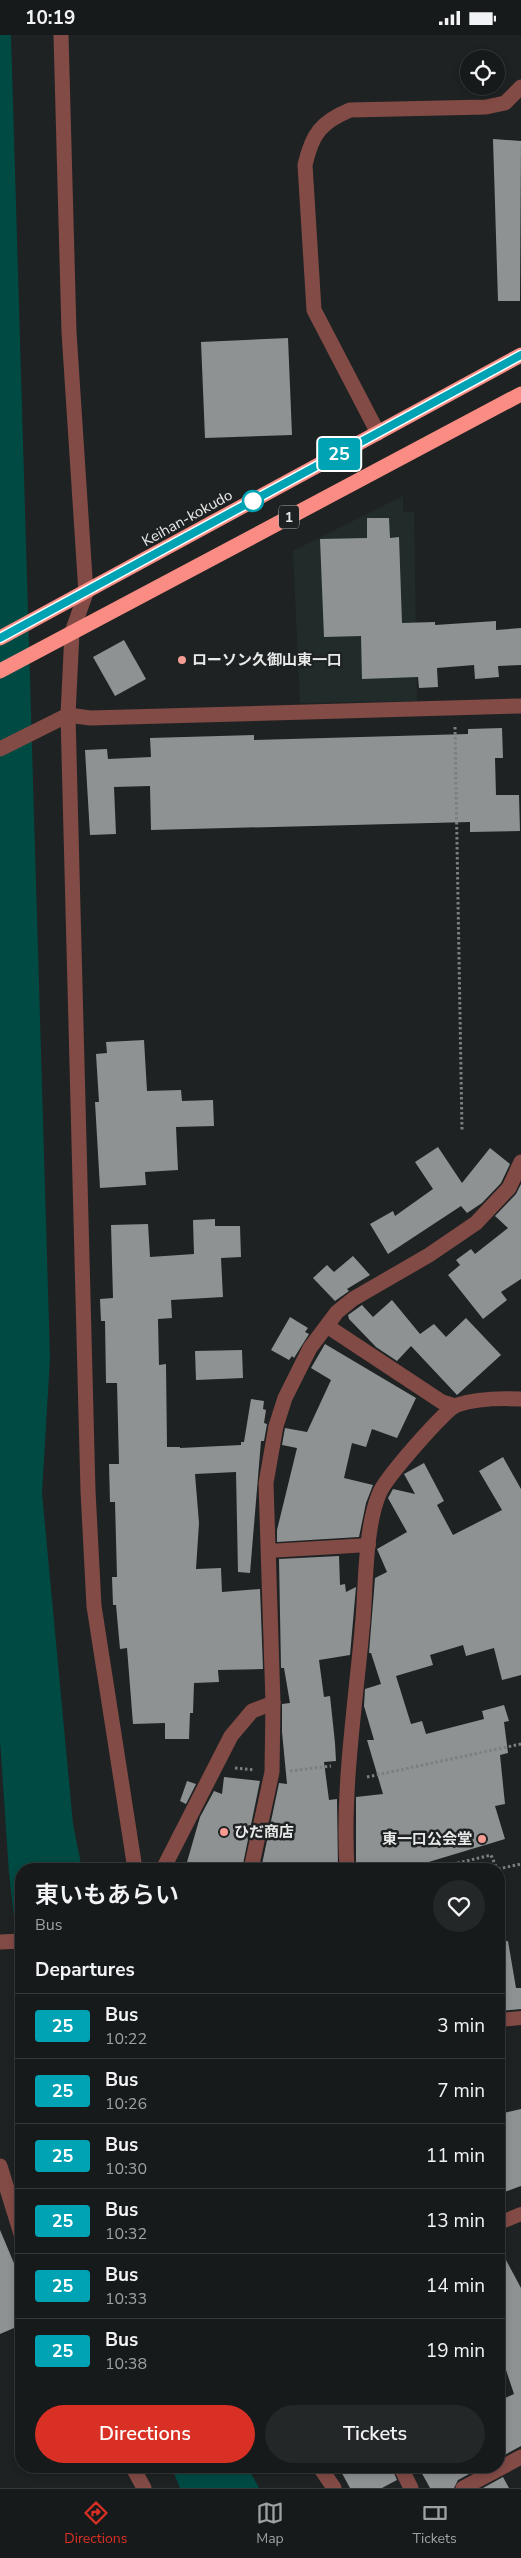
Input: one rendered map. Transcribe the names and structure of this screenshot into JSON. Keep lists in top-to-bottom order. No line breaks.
{"streets":{"highway":["1","Keihan-kokudo"]},"places":["ローソン久御山東一口","ひだ商店","東一口公会堂"],"lines":["bus line 25"],"page":{"status":"10:19","on_map":"25","heading":[["東いもあらい","Bus"],"Departures"],"list":[{"mark":"25","name":"Bus","note":"10:22","value":"3 min"},{"mark":"25","name":"Bus","note":"10:26","value":"7 min"},{"mark":"25","name":"Bus","note":"10:30","value":"11 min"},{"mark":"25","name":"Bus","note":"10:32","value":"13 min"},{"mark":"25","name":"Bus","note":"10:33","value":"14 min"},{"mark":"25","name":"Bus","note":"10:38","value":"19 min"}],"buttons":["Directions","Tickets"],"tabs":["Directions","Map","Tickets"]}}
